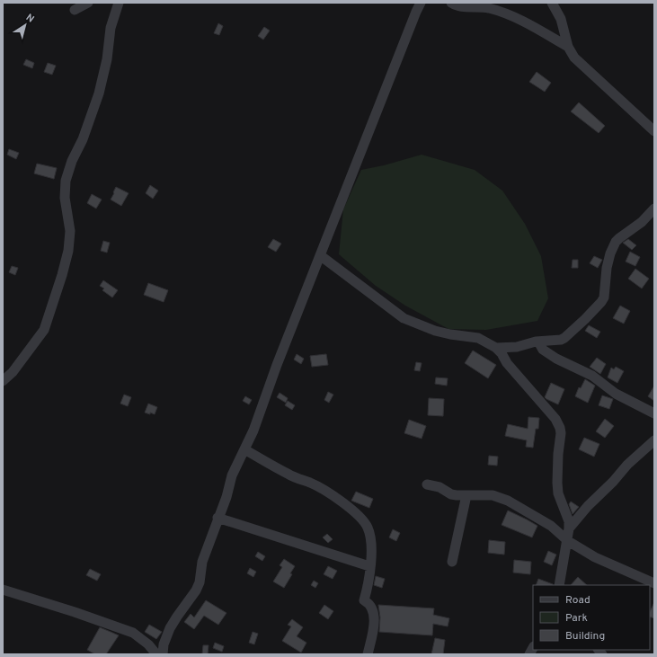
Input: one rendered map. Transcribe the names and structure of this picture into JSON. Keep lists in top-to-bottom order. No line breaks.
{"legend":["Road","Park","Building"],"north":"top right"}
